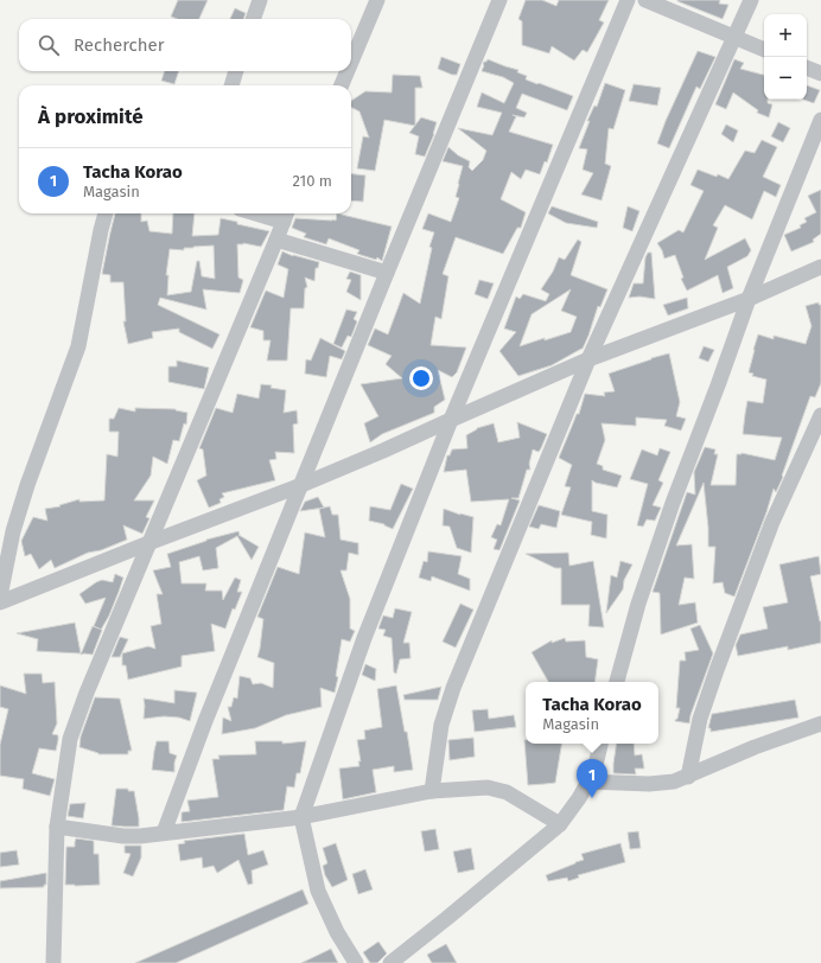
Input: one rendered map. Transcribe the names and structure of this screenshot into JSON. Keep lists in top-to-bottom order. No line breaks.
{"page":{"map_buttons":["+","−"],"search":"Rechercher","heading":"À proximité","list":[{"mark":"1","name":"Tacha Korao","note":"Magasin","value":"210 m"}],"popup":["Tacha Korao","Magasin"],"pins":"1"}}
